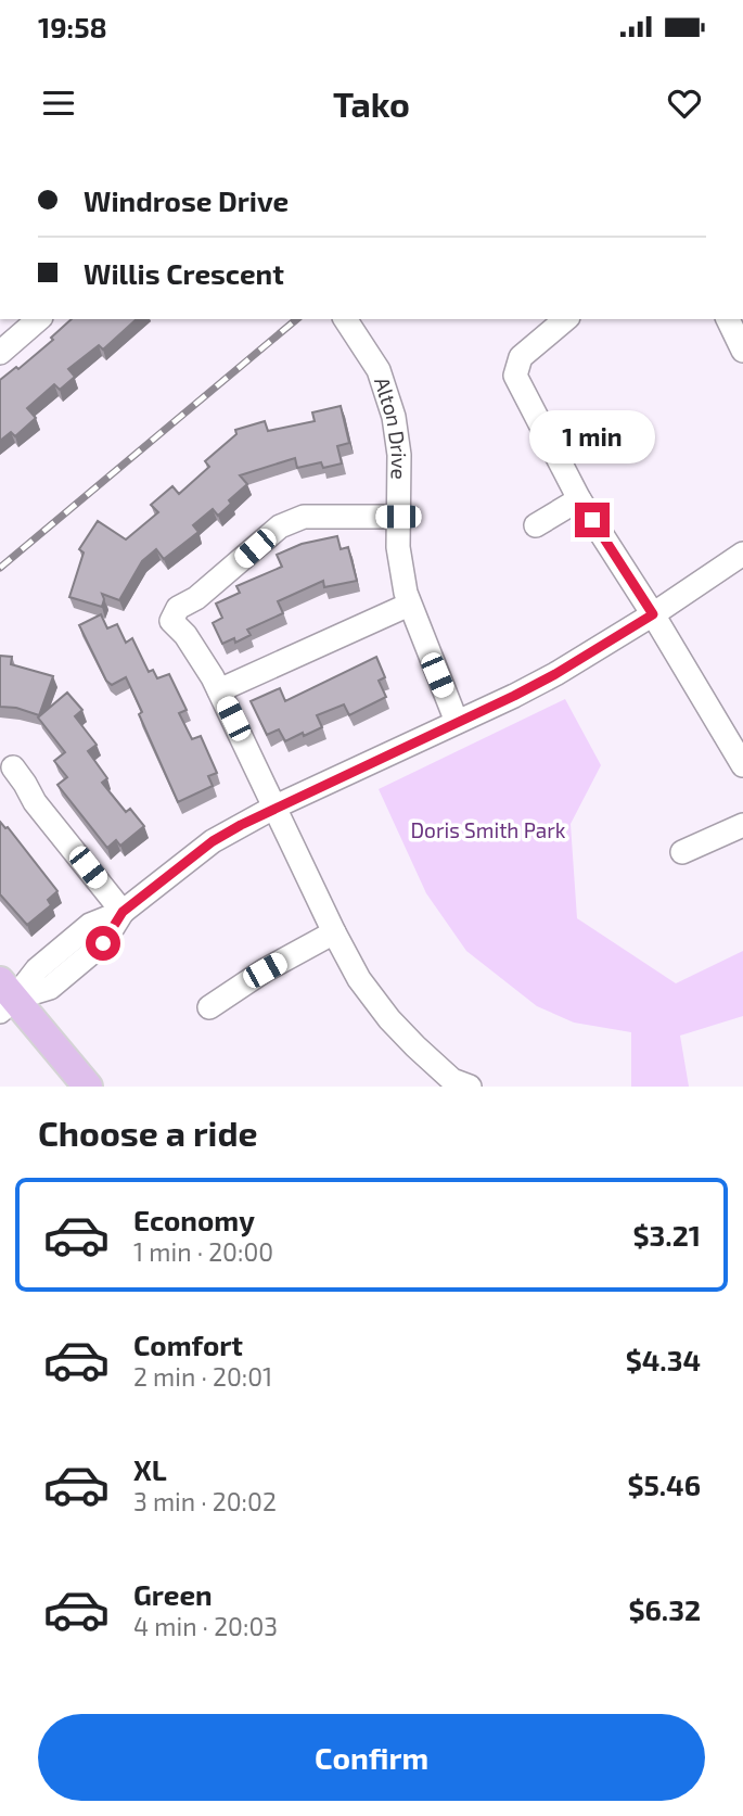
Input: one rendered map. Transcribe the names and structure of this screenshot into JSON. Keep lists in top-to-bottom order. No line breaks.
{"streets":{"street":["Alton Drive"]},"parks":["Doris Smith Park"],"page":{"status":"19:58","header":"Tako","banner":["Windrose Drive","Willis Crescent"],"bubble":"1 min","heading":"Choose a ride","list":[{"name":"Economy","note":"1 min · 20:00","value":"$3.21"},{"name":"Comfort","note":"2 min · 20:01","value":"$4.34"},{"name":"XL","note":"3 min · 20:02","value":"$5.46"},{"name":"Green","note":"4 min · 20:03","value":"$6.32"}],"buttons":"Confirm"}}
